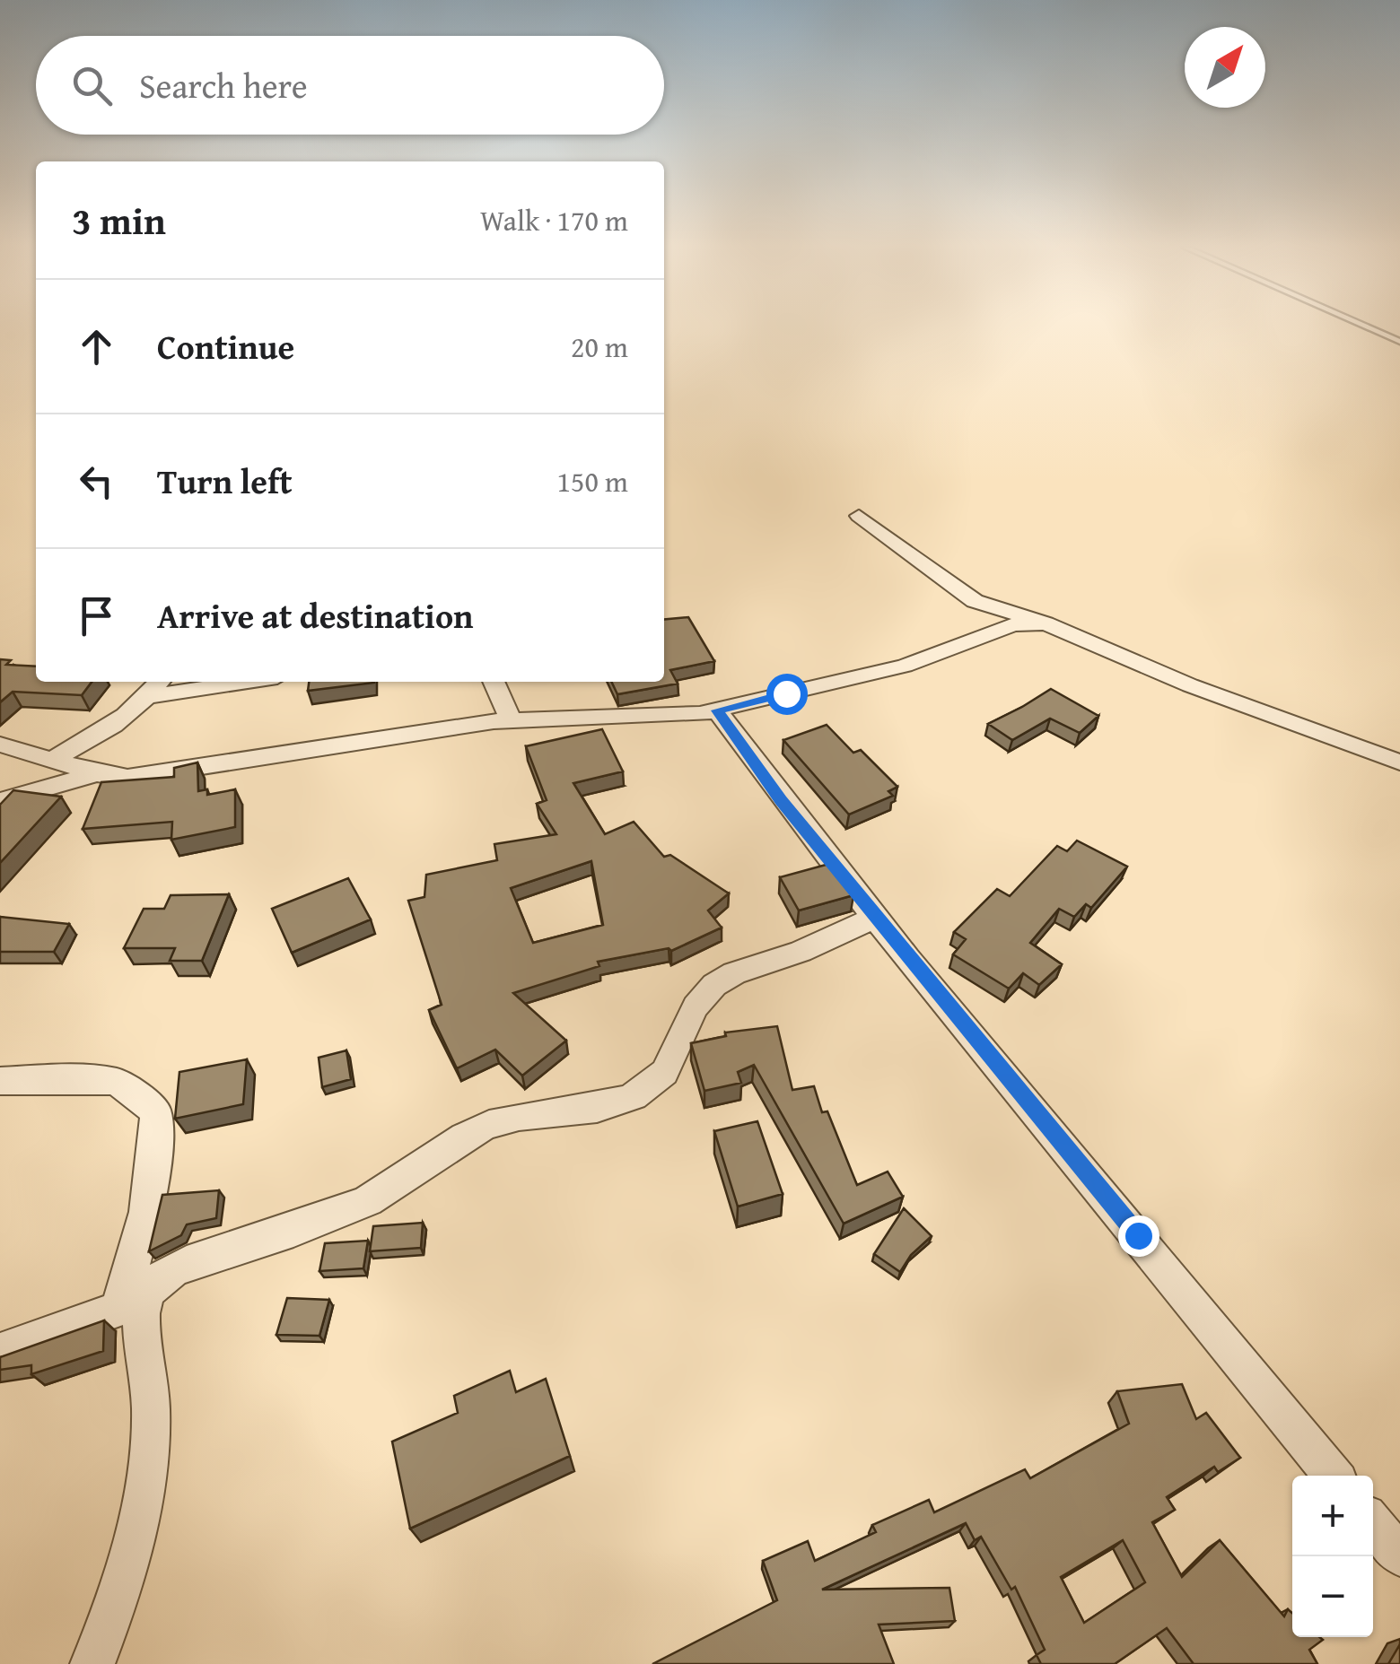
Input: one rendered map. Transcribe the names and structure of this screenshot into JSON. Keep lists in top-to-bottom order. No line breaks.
{"north":"top right","page":{"search":"Search here","heading":["3 min","Walk · 170 m"],"list":[["Continue","20 m"],["Turn left","150 m"],"Arrive at destination"],"map_buttons":["+","−"]}}
